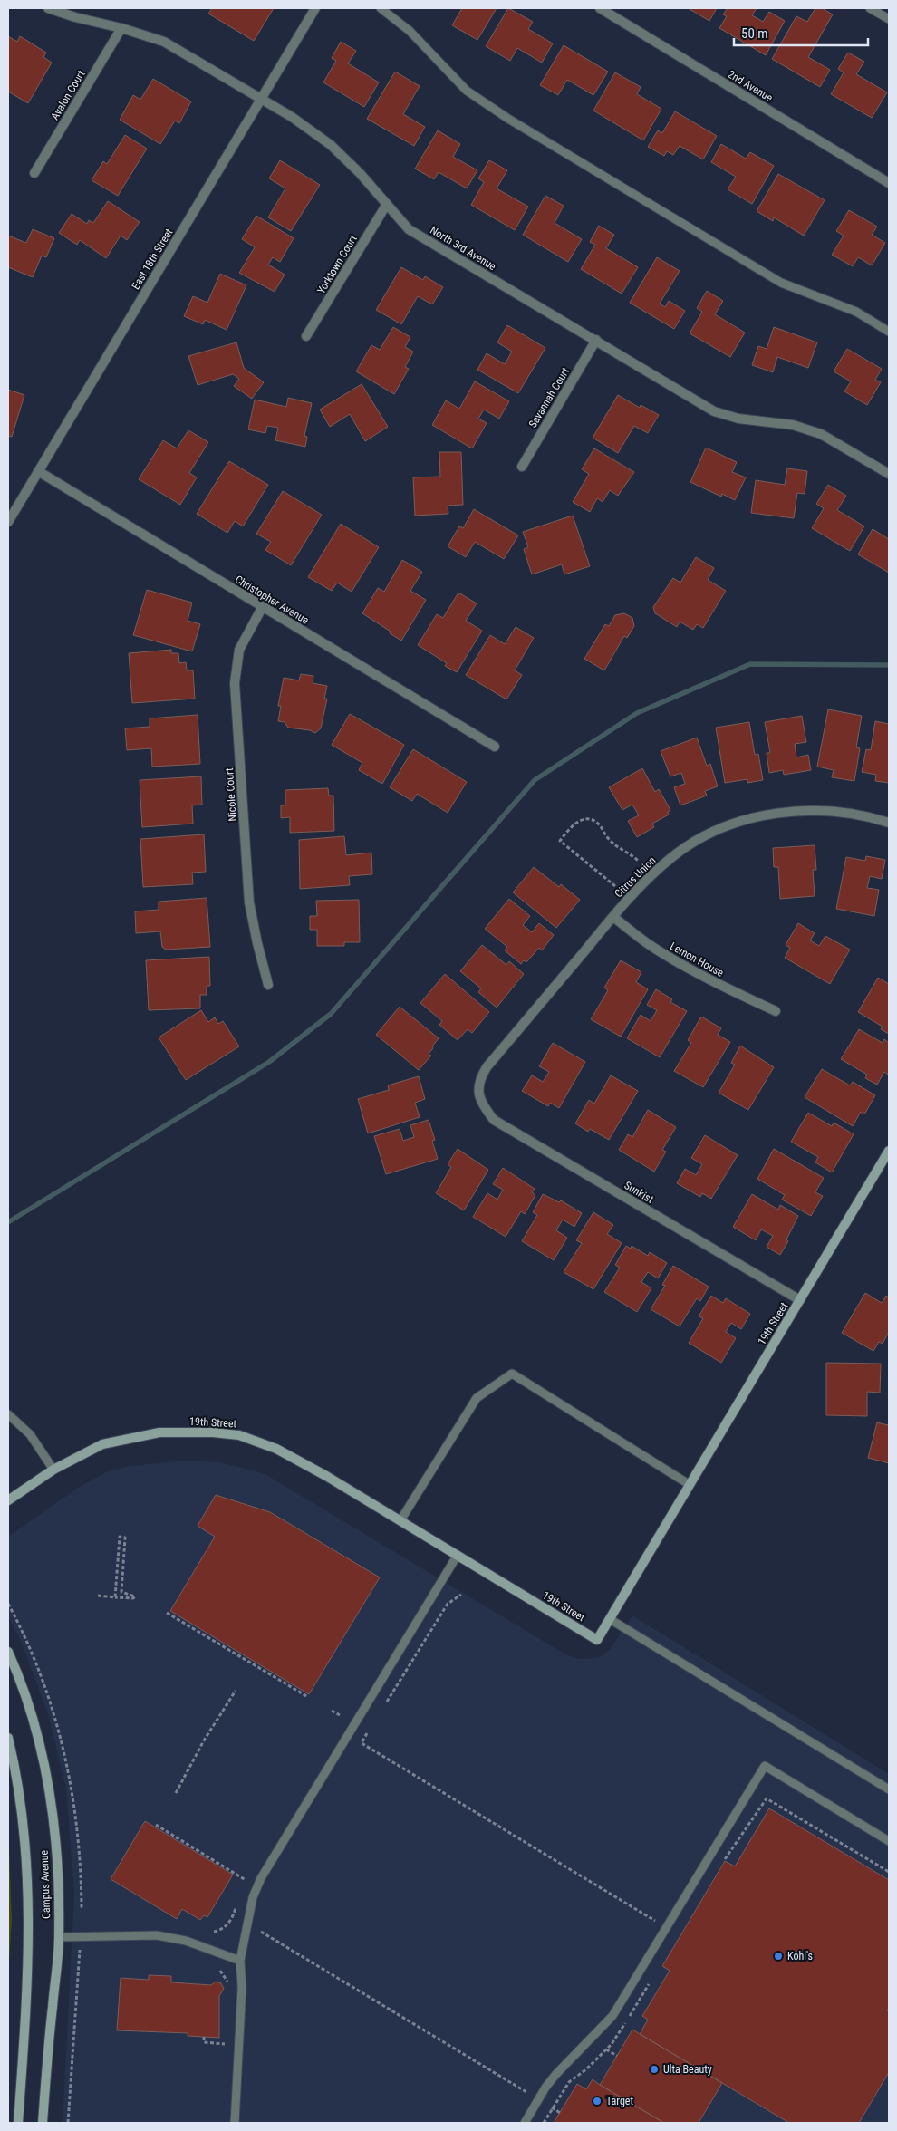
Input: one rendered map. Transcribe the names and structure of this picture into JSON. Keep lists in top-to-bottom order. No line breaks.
{"streets":{"main road":["19th Street","Campus Avenue"],"street":["2nd Avenue","Avalon Court","North 3rd Avenue","East 18th Street","Yorktown Court","Savannah Court","Christopher Avenue","Nicole Court","Citrus Union","Lemon House","Sunkist"]},"crossings":[["Avalon Court","North 3rd Avenue"],["North 3rd Avenue","East 18th Street"],["North 3rd Avenue","Yorktown Court"],["North 3rd Avenue","Savannah Court"],["East 18th Street","Christopher Avenue"],["Christopher Avenue","Nicole Court"],["Citrus Union","Lemon House"],["Citrus Union","Sunkist"],["Sunkist","19th Street"]],"places":["Kohl's","Ulta Beauty","Target"],"scale_bar":"50 m"}
